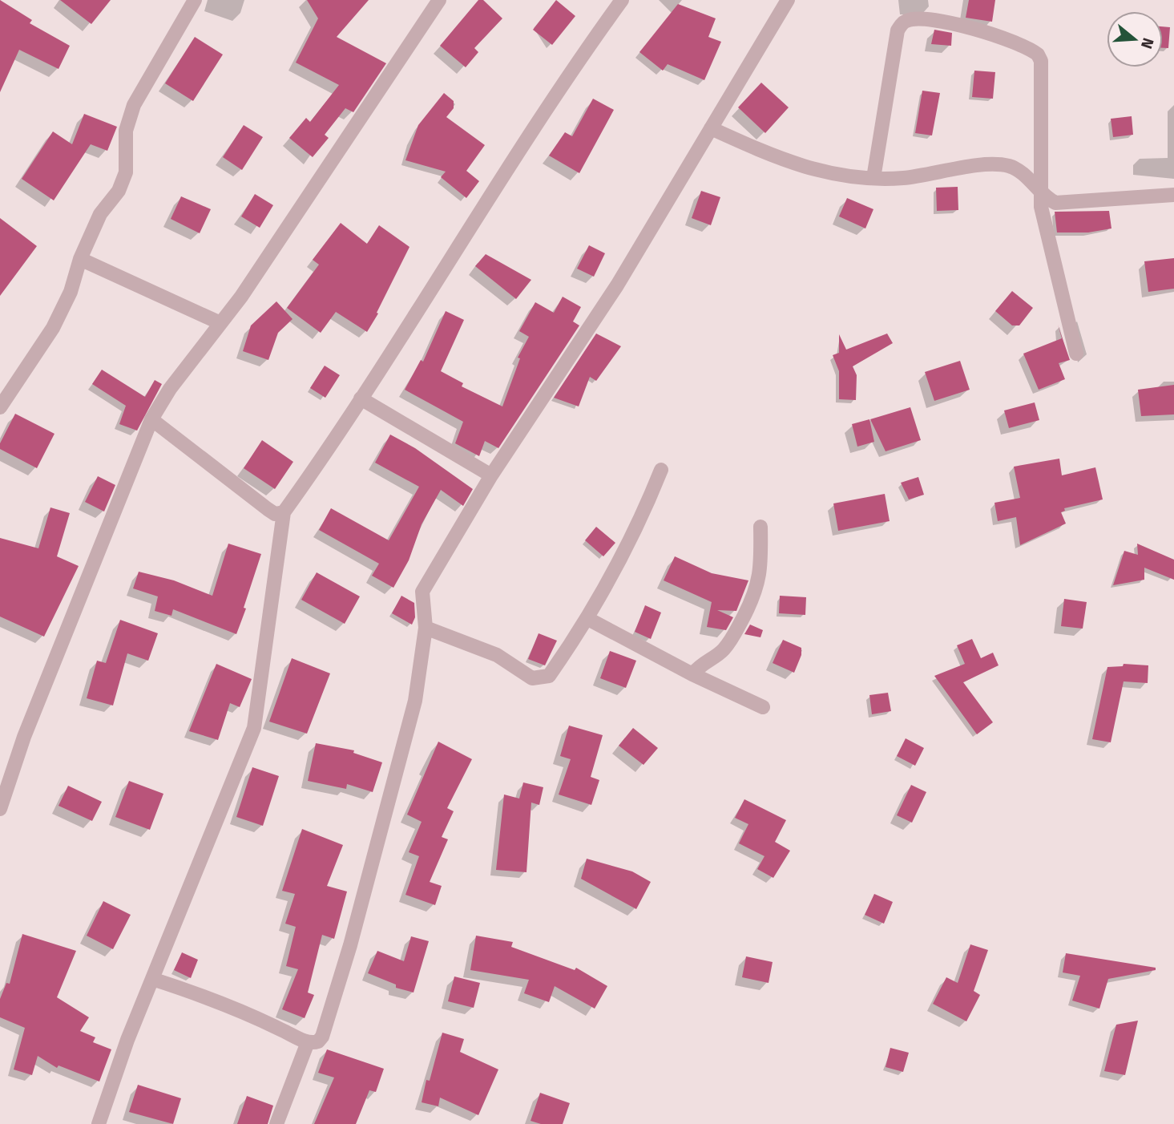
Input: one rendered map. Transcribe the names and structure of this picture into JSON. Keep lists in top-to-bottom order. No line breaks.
{"north":"right"}
